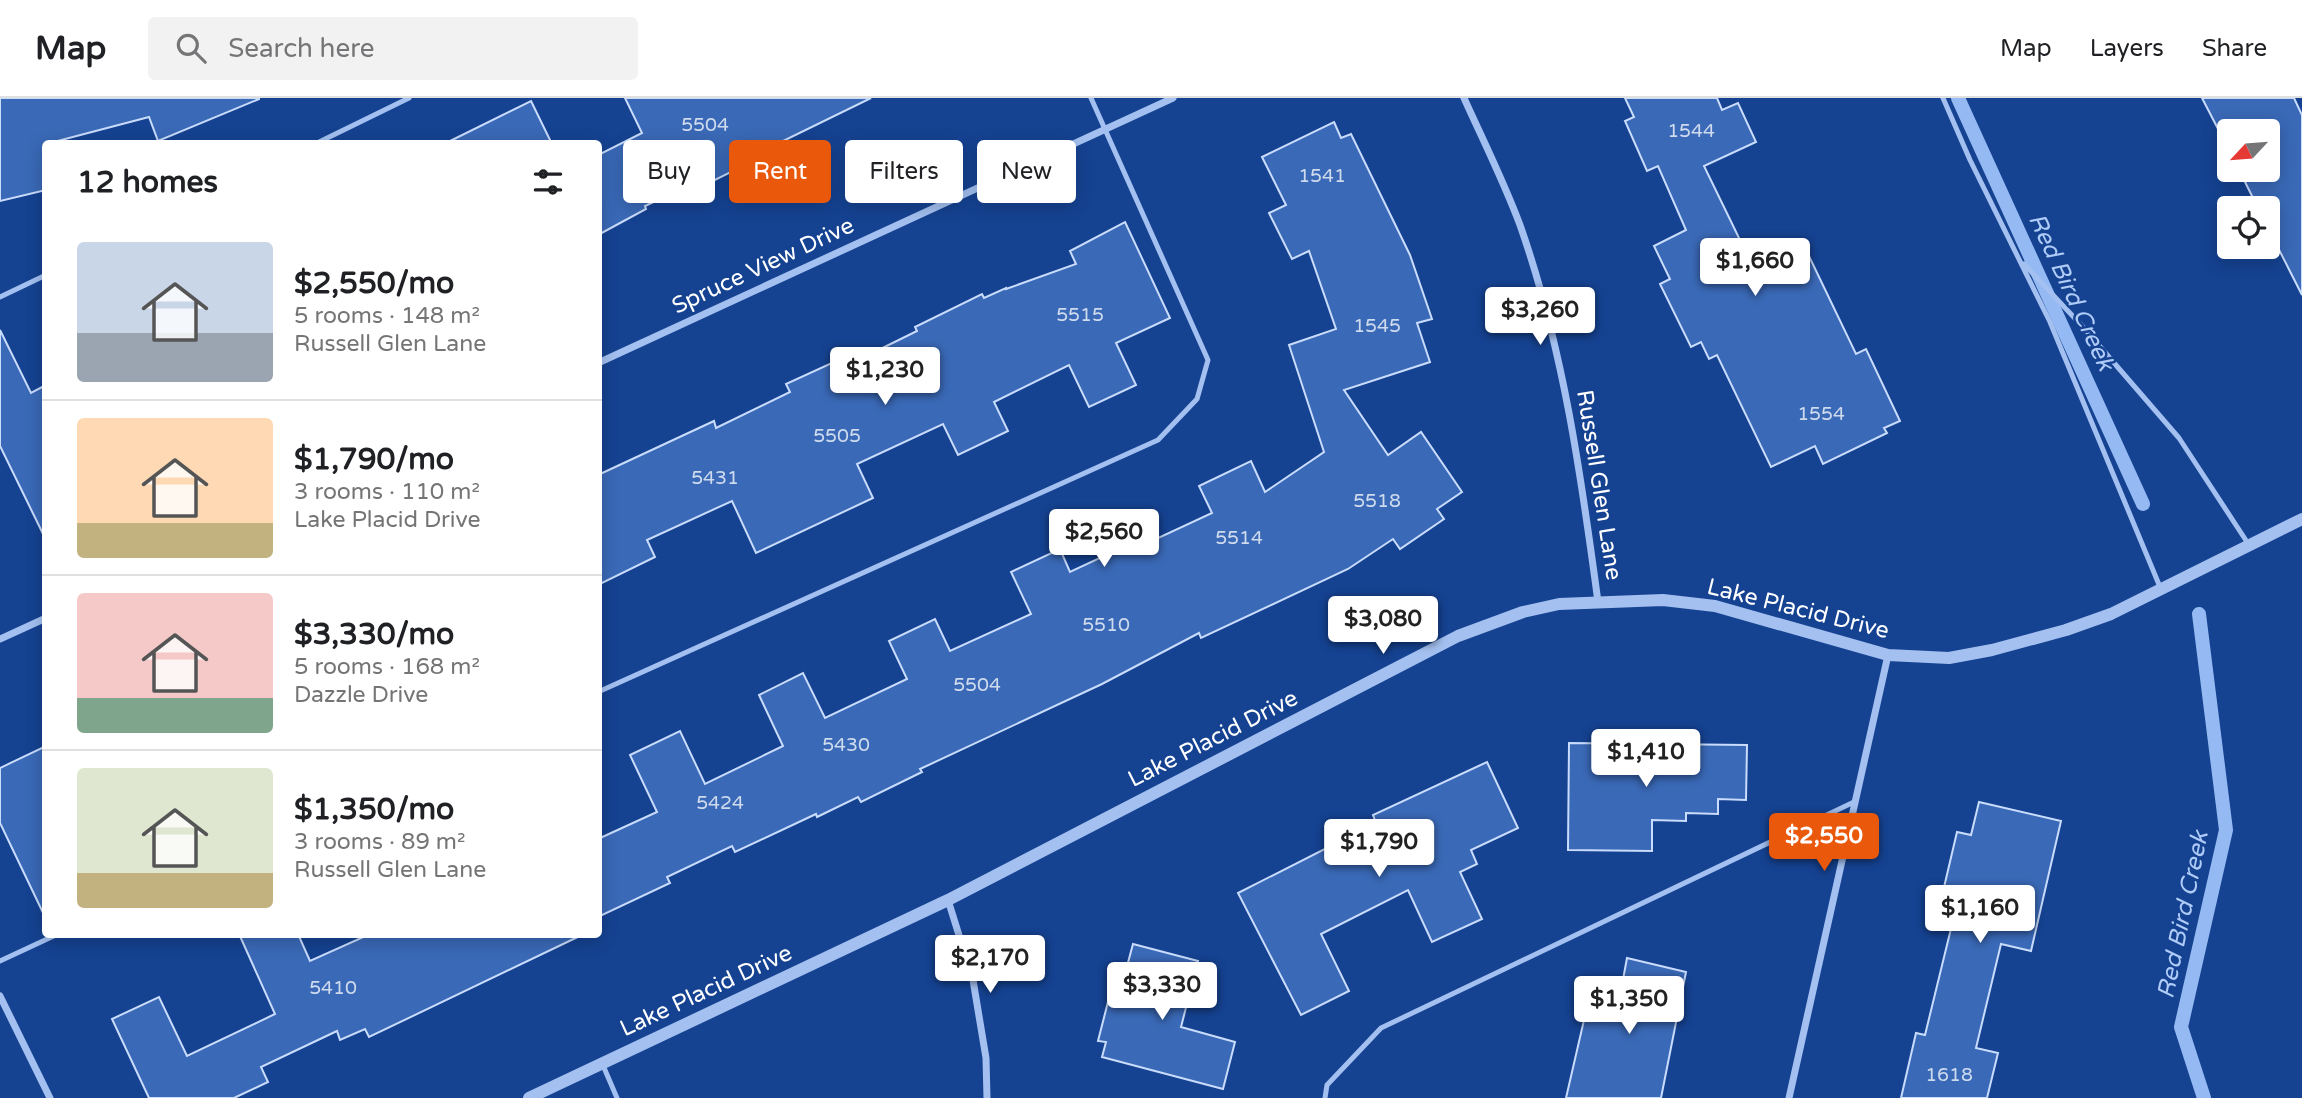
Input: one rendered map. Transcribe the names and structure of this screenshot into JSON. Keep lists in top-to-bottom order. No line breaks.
{"streets":{"street":["Spruce View Drive","Russell Glen Lane","Lake Placid Drive"]},"crossings":[["Russell Glen Lane","Lake Placid Drive"]],"water":["Red Bird Creek"],"house_numbers":["5504","1544","1541","5515","1545","1554","5505","5431","5518","5514","5510","5504","5430","5424","5410","1618"],"north":"bottom left","page":{"header":"Map","search":"Search here","nav":["Map","Layers","Share"],"chip":["Buy","Rent","Filters","New"],"heading":"12 homes","list":[{"name":"$2,550/mo","note":"5 rooms · 148 m² · Russell Glen Lane"},{"name":"$1,790/mo","note":"3 rooms · 110 m² · Lake Placid Drive"},{"name":"$3,330/mo","note":"5 rooms · 168 m² · Dazzle Drive"},{"name":"$1,350/mo","note":"3 rooms · 89 m² · Russell Glen Lane"}],"price":["$1,660","$3,260","$1,230","$2,560","$3,080","$1,410","$2,550","$1,790","$1,160","$2,170","$3,330","$1,350"]}}
